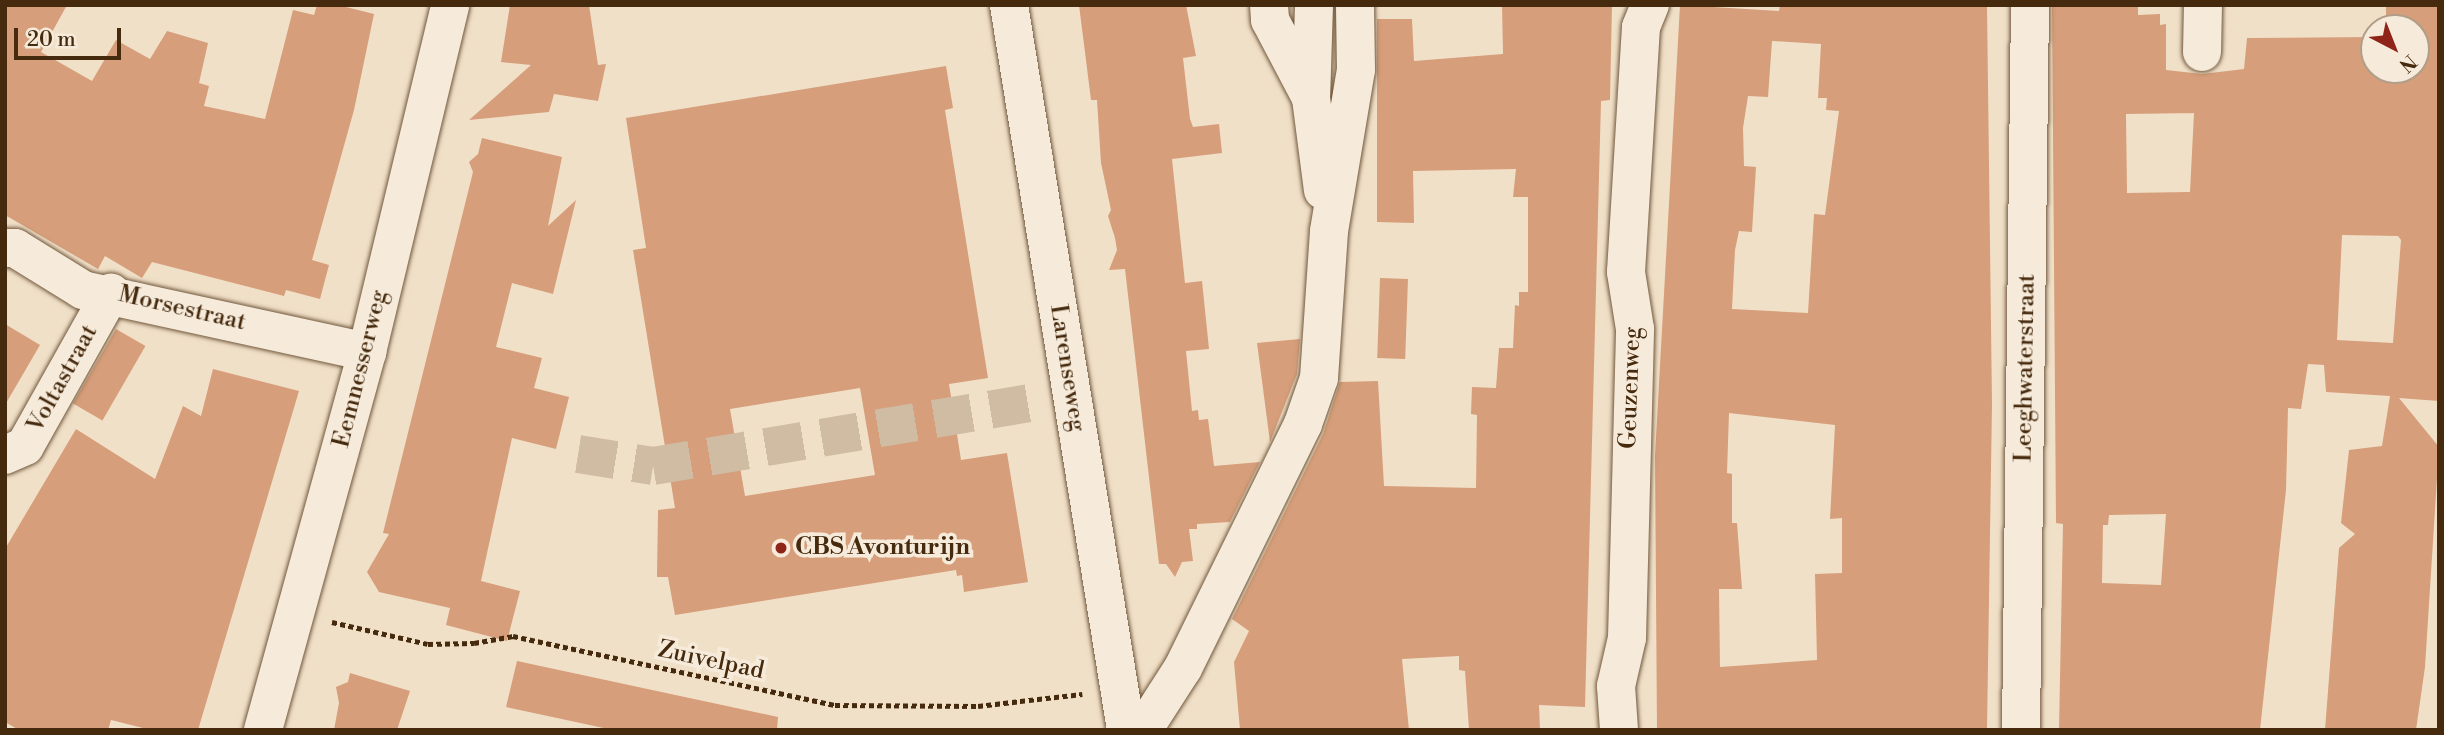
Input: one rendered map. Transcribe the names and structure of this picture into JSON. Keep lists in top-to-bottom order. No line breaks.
{"streets":{"street":["Morsestraat","Larenseweg","Leeghwaterstraat","Eemnesserweg","Voltastraat","Geuzenweg"],"path":["Zuivelpad"]},"crossings":[["Morsestraat","Eemnesserweg"],["Morsestraat","Voltastraat"],["Larenseweg","Zuivelpad"],["Eemnesserweg","Zuivelpad"]],"places":["CBS Avonturijn"],"scale_bar":"20 m","north":"bottom right"}
